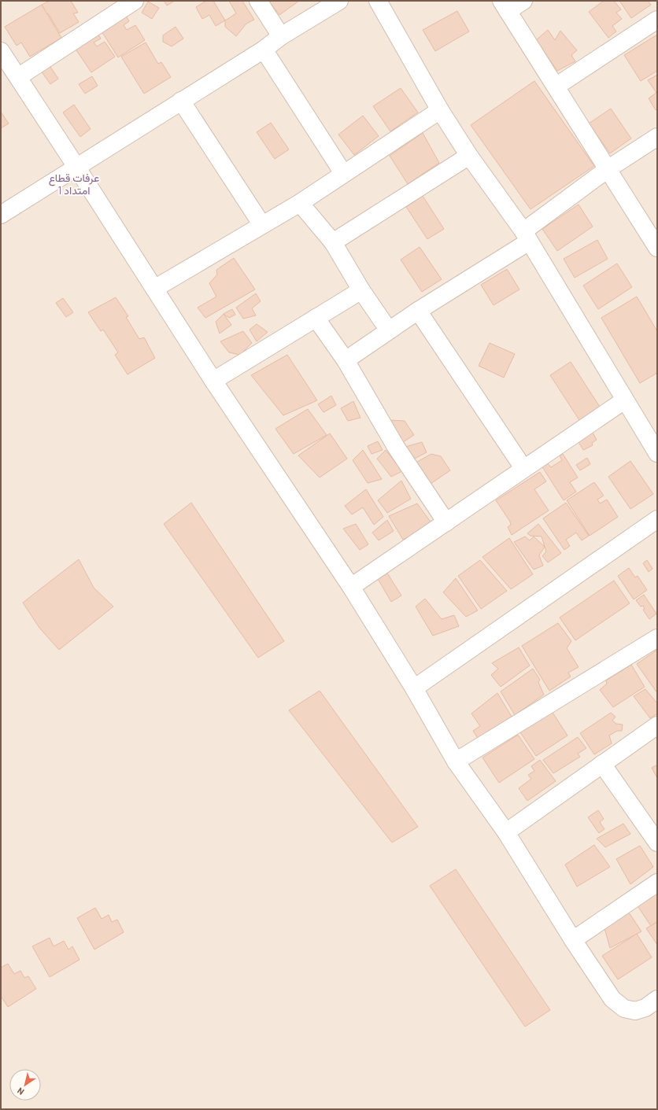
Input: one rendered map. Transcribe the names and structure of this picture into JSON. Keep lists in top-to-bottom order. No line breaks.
{"districts":["عرفات قطاع 1 امتداد"],"north":"bottom left"}
